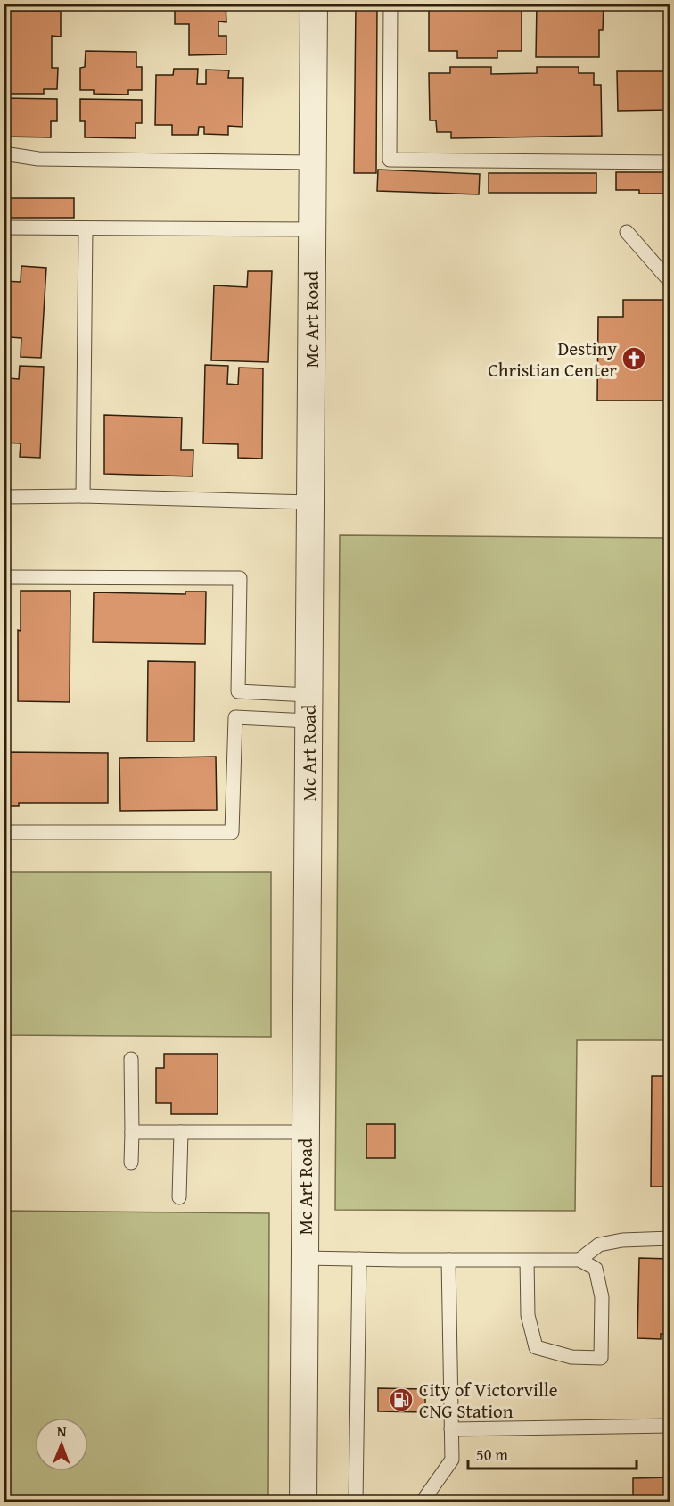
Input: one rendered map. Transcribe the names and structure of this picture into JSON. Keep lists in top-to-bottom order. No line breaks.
{"streets":{"street":["Mc Art Road"]},"places":{"church":["Destiny Christian Center"],"fuel station":["City of Victorville CNG Station"]},"scale_bar":"50 m","north":"top"}
